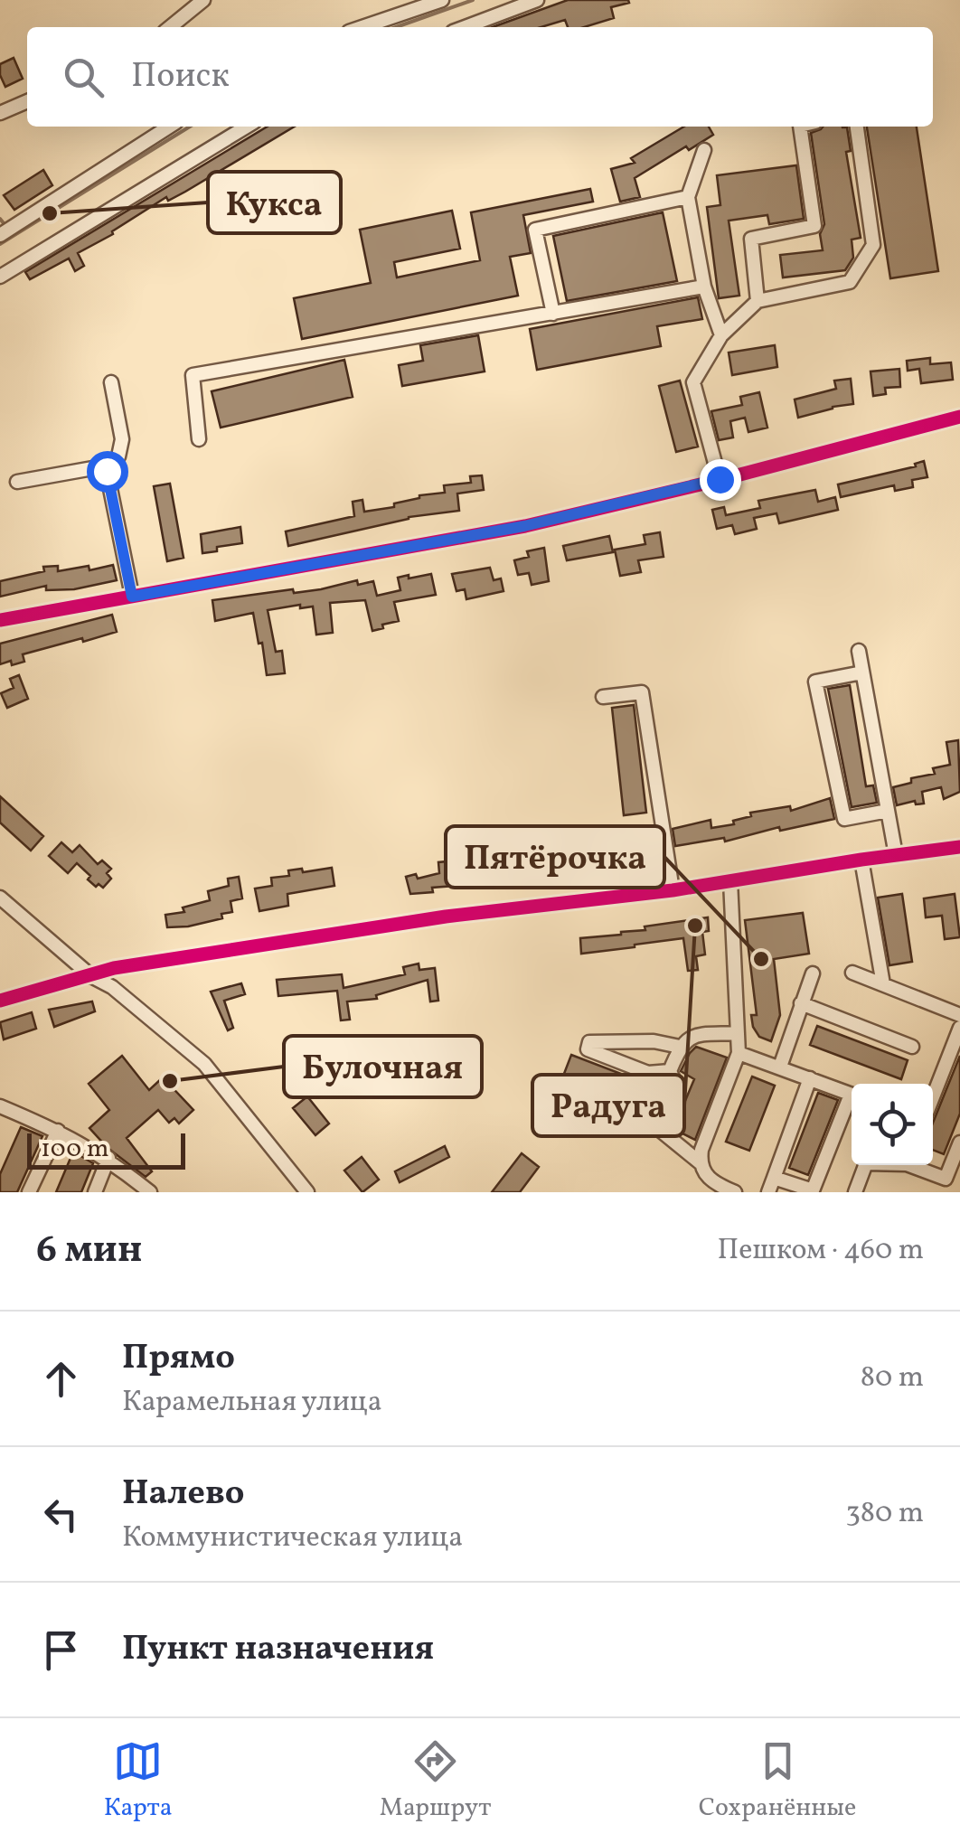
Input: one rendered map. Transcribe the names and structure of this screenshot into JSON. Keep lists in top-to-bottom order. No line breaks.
{"places":["Кукса","Радуга","Пятёрочка","Булочная"],"scale_bar":"100 m","page":{"search":"Поиск","scale":"100 m","heading":["6 мин","Пешком · 460 m"],"list":[["Прямо","Карамельная улица","80 m"],["Налево","Коммунистическая улица","380 m"],"Пункт назначения"],"nav":["Карта","Маршрут","Сохранённые"]}}
